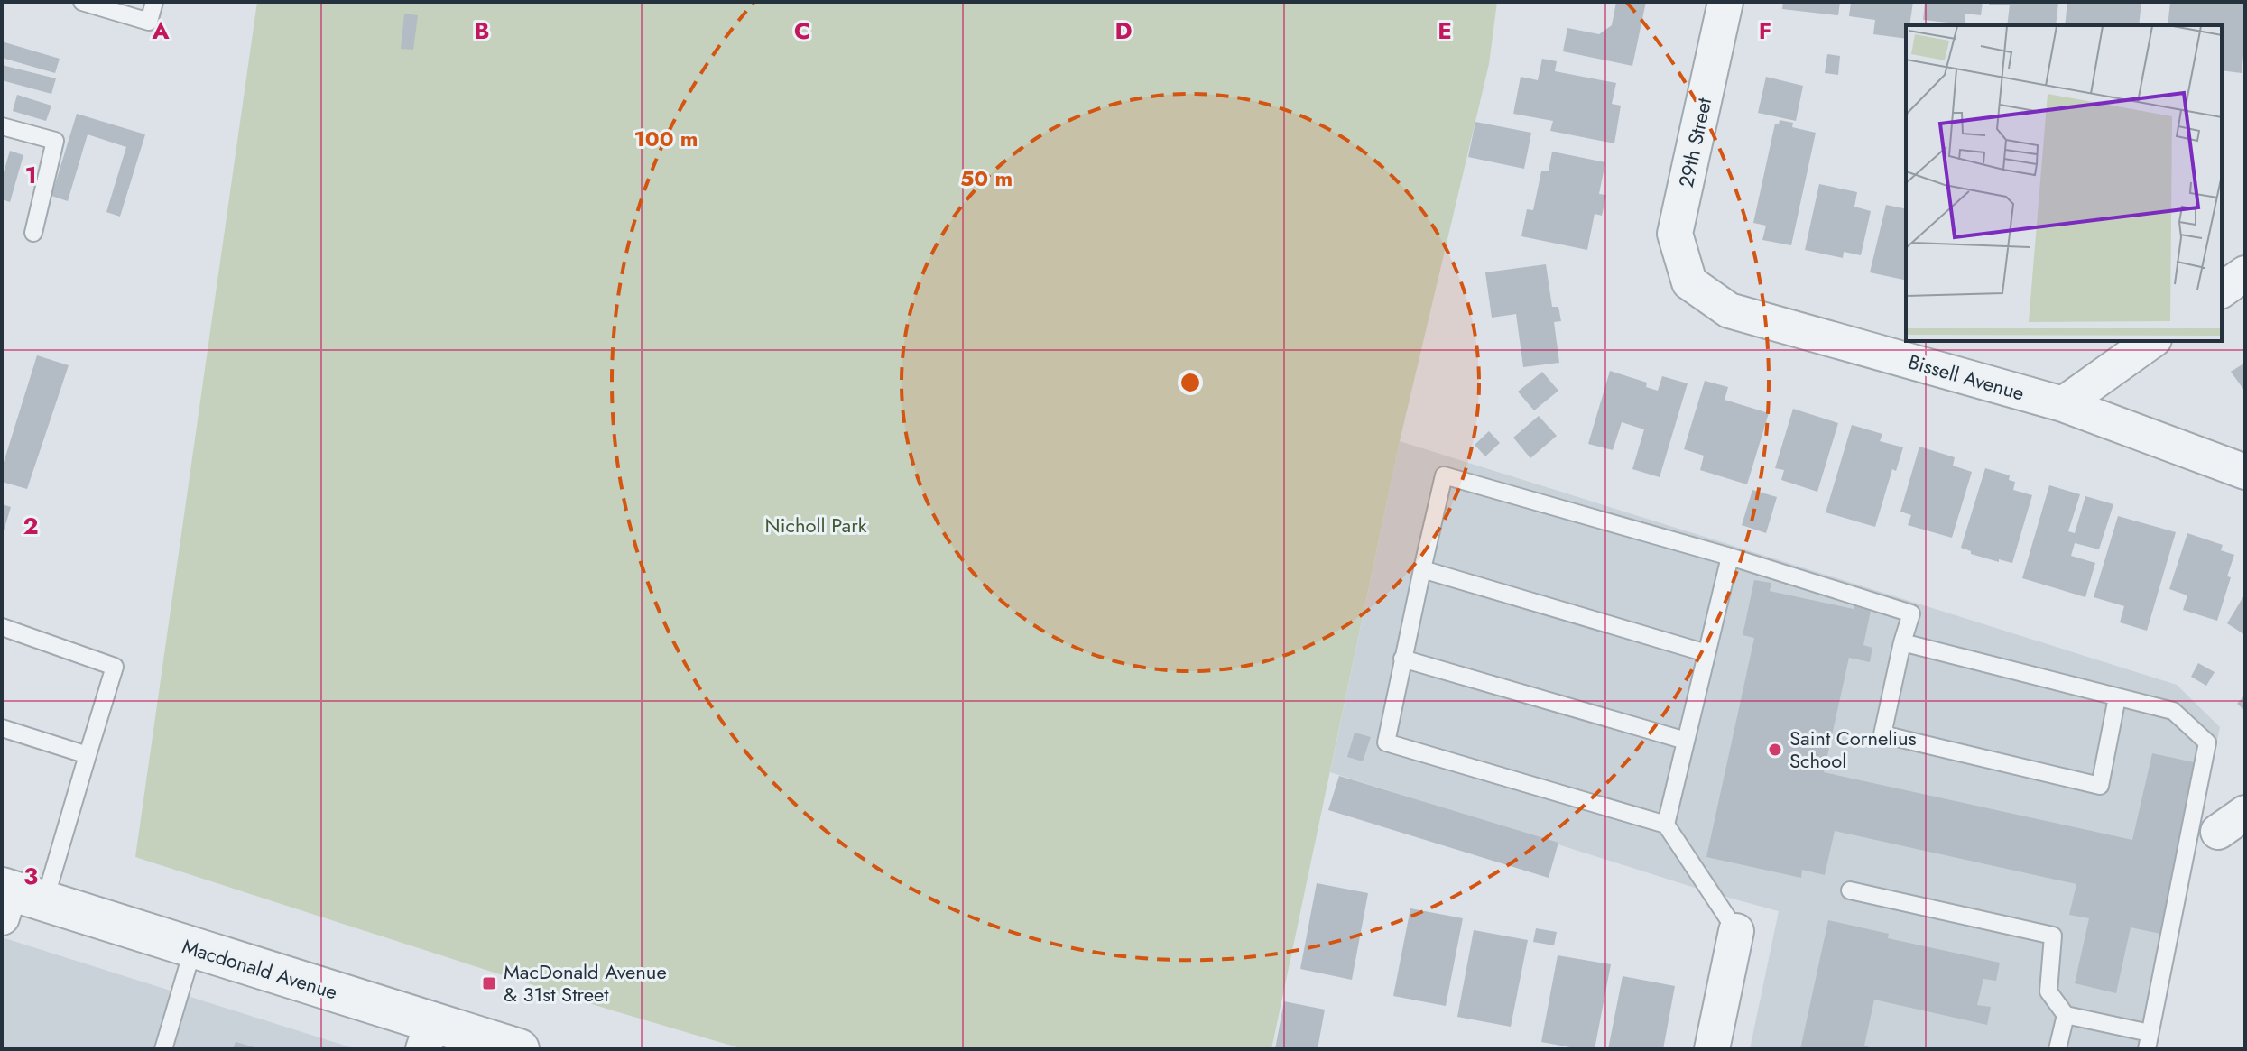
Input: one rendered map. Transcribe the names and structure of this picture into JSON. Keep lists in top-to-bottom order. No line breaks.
{"streets":{"street":["29th Street","Bissell Avenue","Macdonald Avenue"]},"crossings":[["29th Street","Bissell Avenue"]],"parks":["Nicholl Park"],"places":{"other":["Saint Cornelius School"],"transit":["MacDonald Avenue & 31st Street"]},"grid":{"columns":["A","B","C","D","E","F"],"rows":["1","2","3"]},"rings":["100 m","50 m"]}
